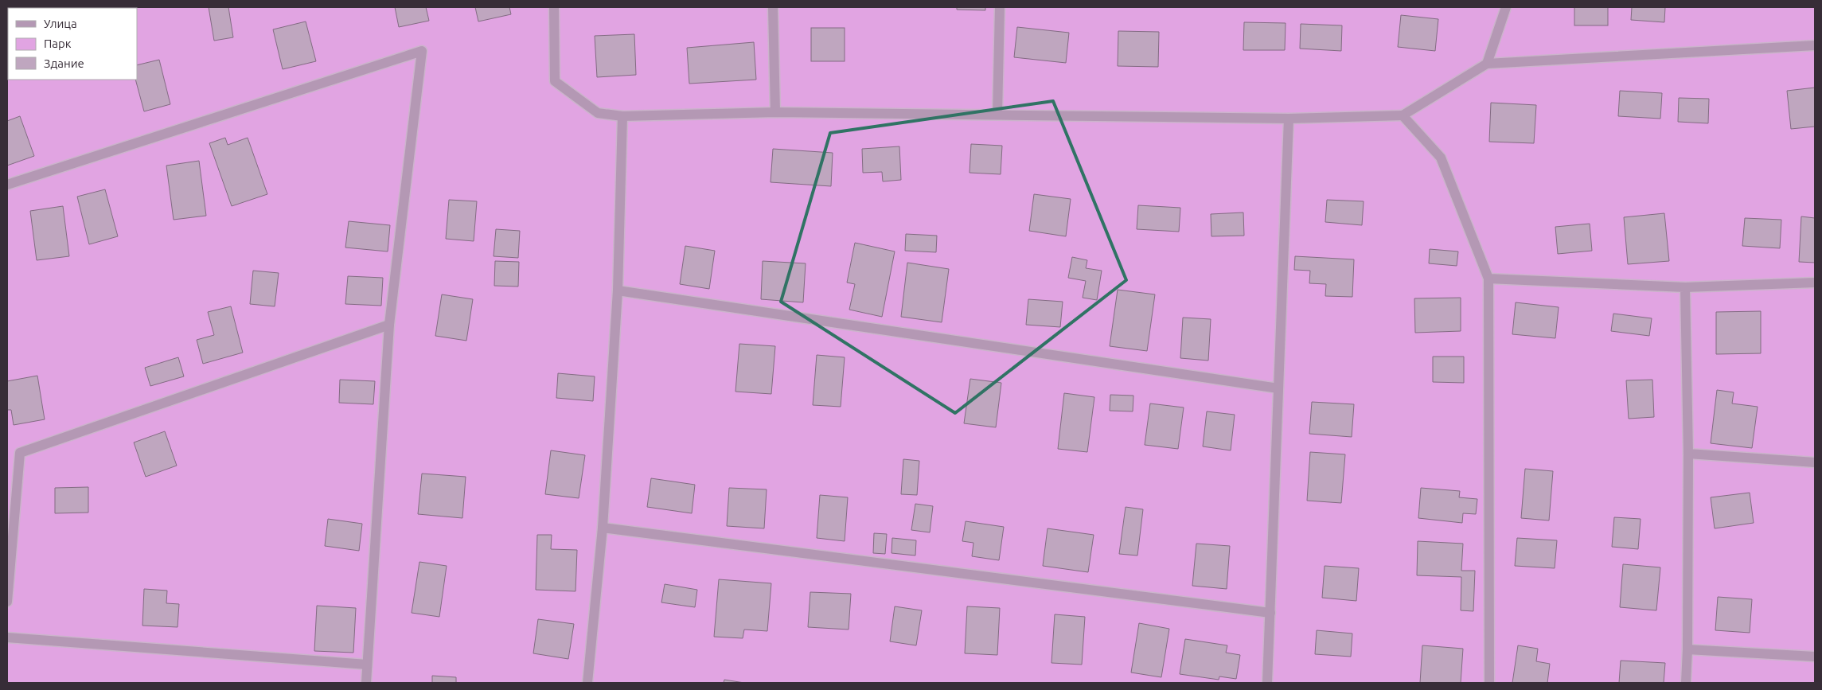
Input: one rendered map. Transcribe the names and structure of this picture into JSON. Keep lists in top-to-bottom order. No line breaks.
{"legend":["Улица","Парк","Здание"]}
